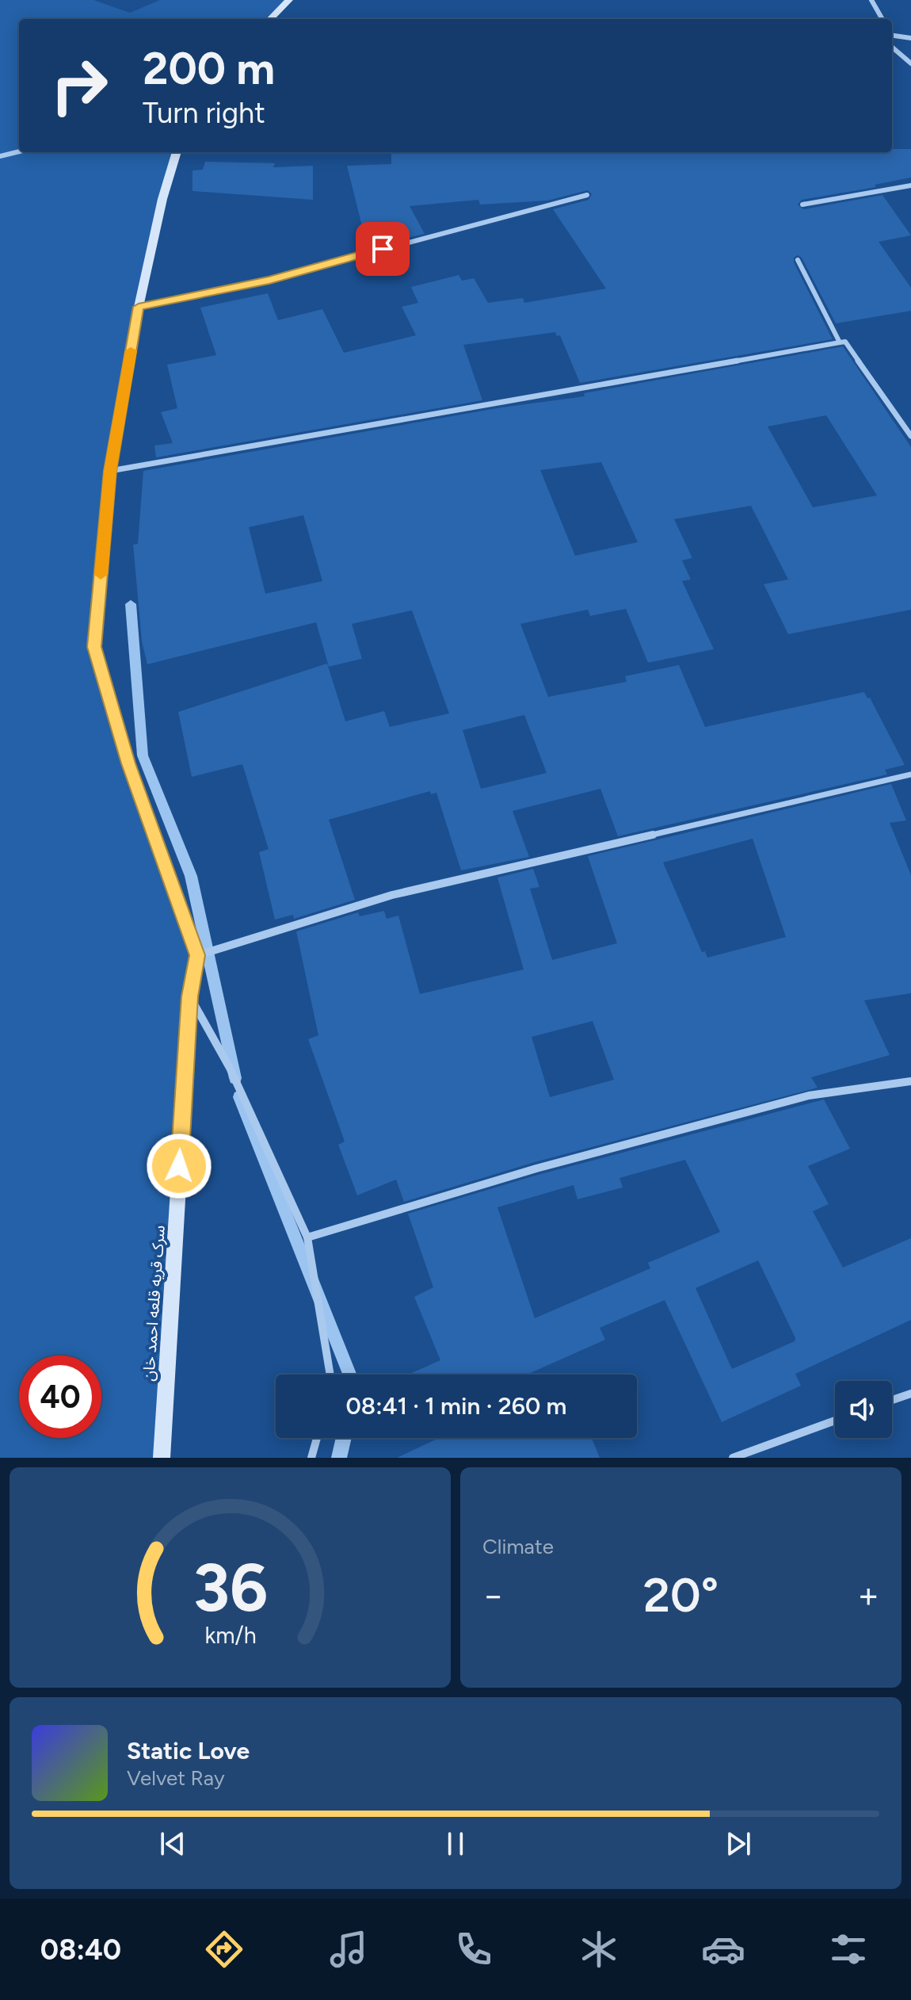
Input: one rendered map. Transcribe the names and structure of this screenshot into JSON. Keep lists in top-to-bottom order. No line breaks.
{"streets":{"street":["سرک قریه قلعه احمد خان"]},"page":{"turn":["200 m","Turn right"],"limit":"40","trip":"08:41 · 1 min · 260 m","tile":"Climate","heat":["−","20°","+"],"song":["Static Love","Velvet Ray"],"tabs":"08:40","gauge":["36","km/h"]}}
